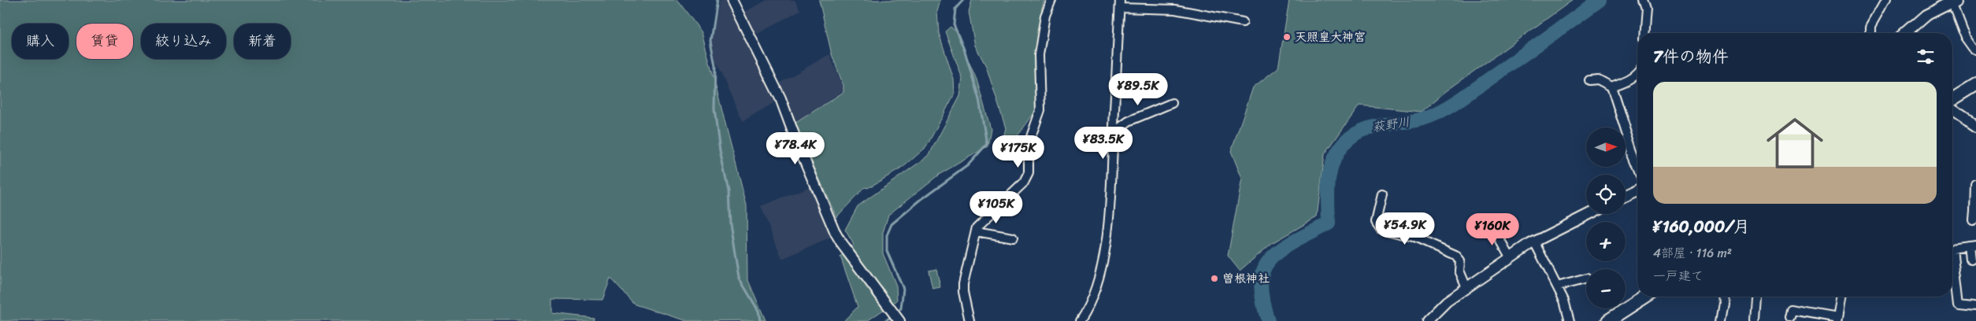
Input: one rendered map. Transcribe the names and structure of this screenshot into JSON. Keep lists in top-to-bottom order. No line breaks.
{"water":["萩野川"],"places":["天照皇大神宮","曽根神社"],"north":"right","page":{"chip":["購入","賃貸","絞り込み","新着"],"heading":"7件の物件","price":["¥89.5K","¥83.5K","¥78.4K","¥175K","¥105K","¥54.9K","¥160K"],"list":[{"name":"¥160,000/月","note":"4部屋 · 116 m² · 一戸建て"}],"map_buttons":["+","−"]}}
